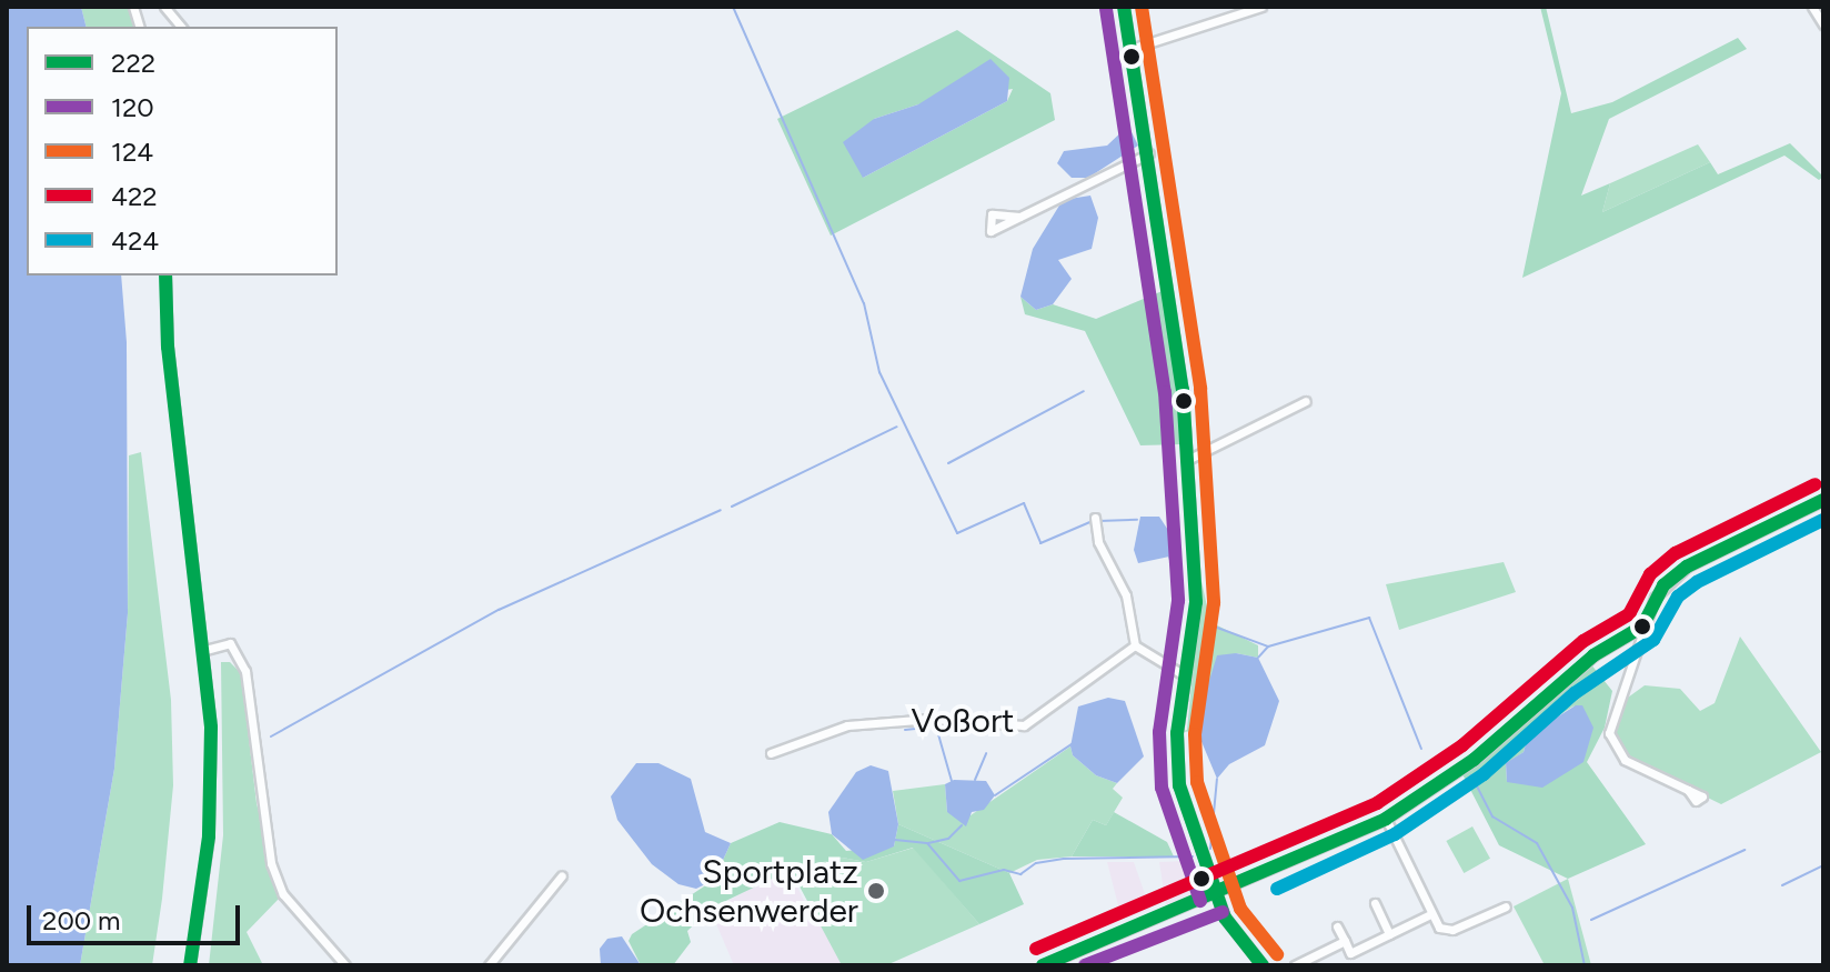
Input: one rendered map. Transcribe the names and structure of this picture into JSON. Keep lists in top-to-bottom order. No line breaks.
{"streets":{"street":["Voßort"]},"places":["Sportplatz Ochsenwerder"],"lines":["transit line 222","transit line 124","transit line 120","transit line 422","transit line 424"],"legend":["222","120","124","422","424"],"scale_bar":"200 m"}
